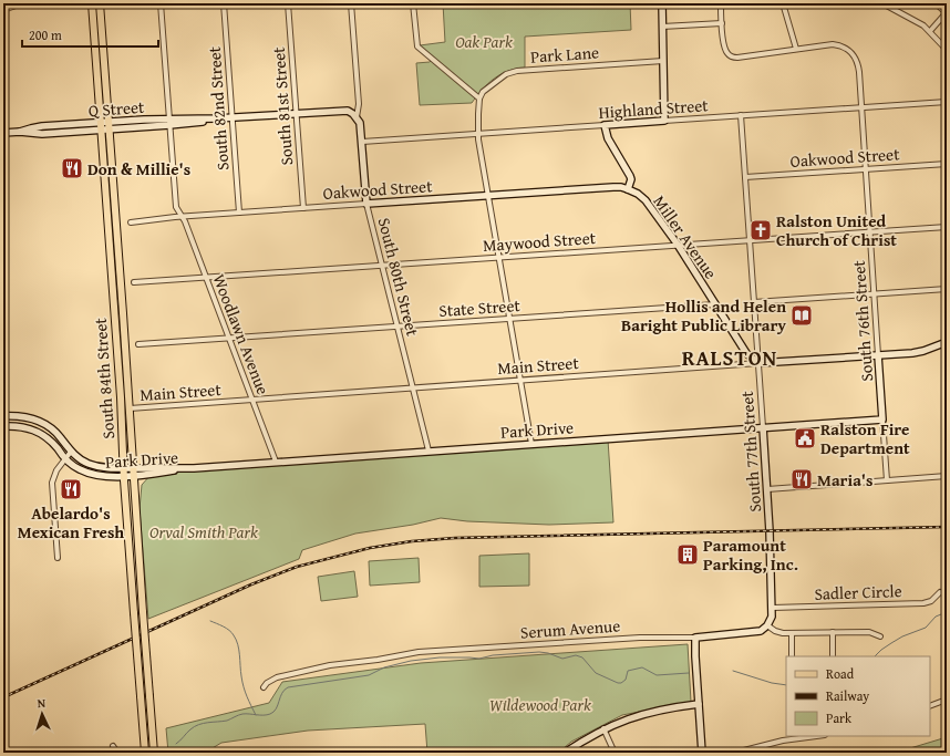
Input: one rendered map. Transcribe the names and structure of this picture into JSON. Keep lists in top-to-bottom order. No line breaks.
{"streets":{"main road":["South 84th Street"],"street":["Park Lane","South 81st Street","Q Street","South 82nd Street","Highland Street","Oakwood Street","Miller Avenue","Maywood Street","South 80th Street","State Street","South 76th Street","Woodlawn Avenue","Main Street","Park Drive","South 77th Street","Sadler Circle","Serum Avenue"]},"crossings":[["South 81st Street","Q Street"],["South 81st Street","Oakwood Street"],["Q Street","South 82nd Street"],["Q Street","South 80th Street"],["Q Street","Woodlawn Avenue"],["Q Street","South 84th Street"],["South 82nd Street","Oakwood Street"],["Highland Street","South 80th Street"],["Highland Street","South 76th Street"],["Highland Street","South 77th Street"],["Oakwood Street","Miller Avenue"],["Oakwood Street","South 80th Street"],["Oakwood Street","South 76th Street"],["Oakwood Street","Woodlawn Avenue"],["Oakwood Street","South 77th Street"],["Miller Avenue","Maywood Street"],["Miller Avenue","State Street"],["Miller Avenue","Main Street"],["Miller Avenue","South 77th Street"],["Maywood Street","South 80th Street"],["Maywood Street","South 76th Street"],["Maywood Street","Woodlawn Avenue"],["Maywood Street","South 77th Street"],["South 80th Street","State Street"],["South 80th Street","Main Street"],["South 80th Street","Park Drive"],["State Street","Woodlawn Avenue"],["South 76th Street","Main Street"],["South 76th Street","Park Drive"],["Woodlawn Avenue","Main Street"],["Woodlawn Avenue","Park Drive"],["Main Street","South 84th Street"],["Main Street","South 77th Street"],["South 84th Street","Park Drive"],["Park Drive","South 77th Street"],["South 77th Street","Sadler Circle"],["South 77th Street","Serum Avenue"]],"districts":["RALSTON"],"parks":["Oak Park","Orval Smith Park","Wildewood Park"],"places":{"restaurant":["Don & Millie's","Maria's","Abelardo's Mexican Fresh"],"church":["Ralston United Church of Christ"],"library":["Hollis and Helen Baright Public Library"],"public building":["Ralston Fire Department"],"building":["Paramount Parking, Inc."]},"legend":["Road","Railway","Park"],"scale_bar":"200 m","north":"top"}
